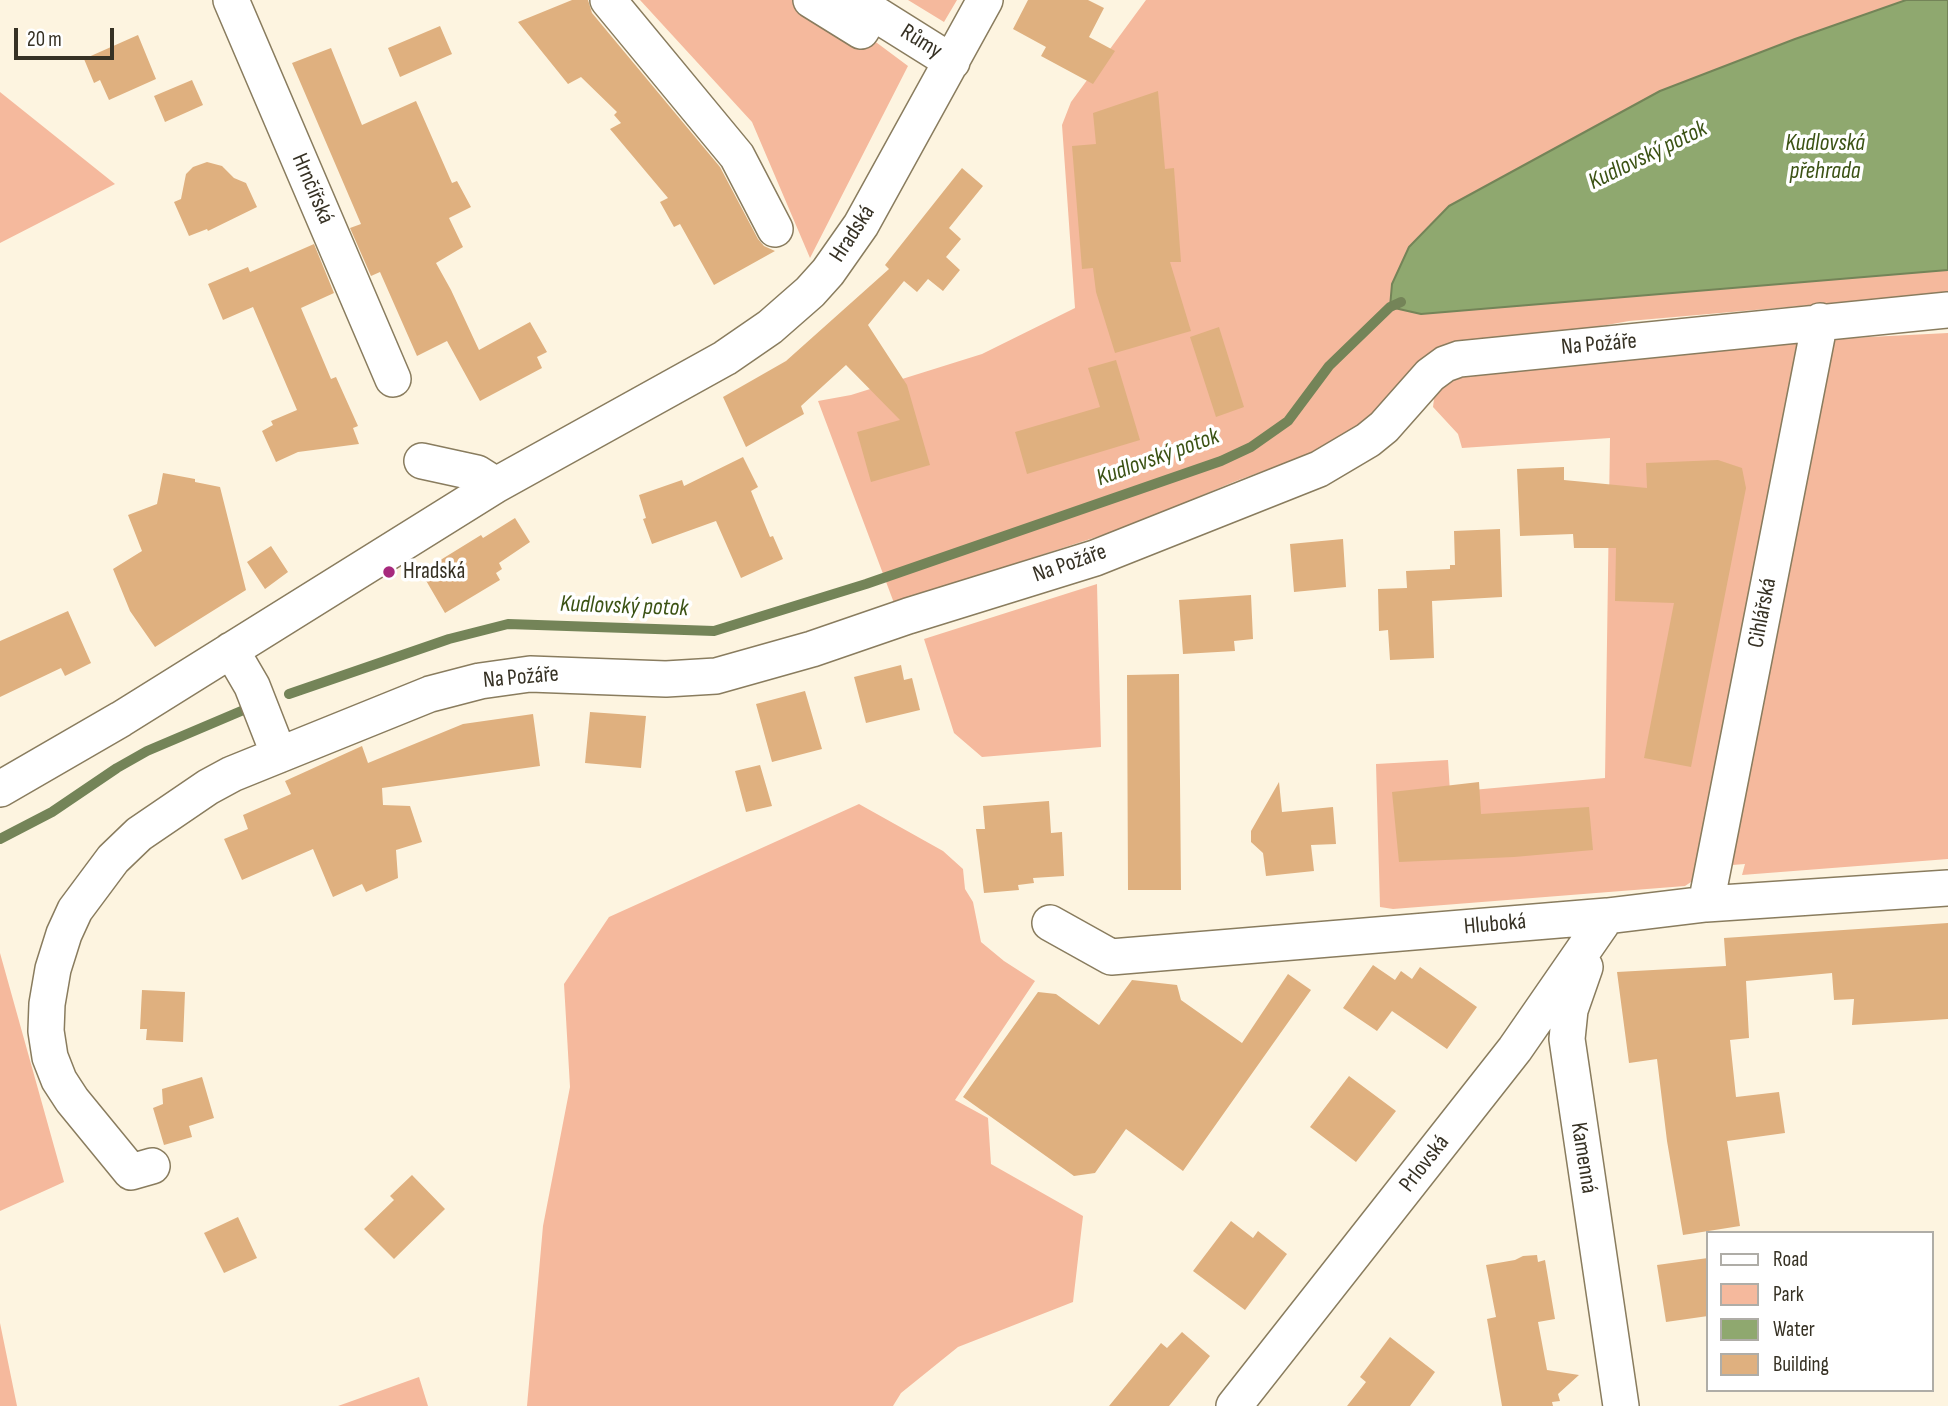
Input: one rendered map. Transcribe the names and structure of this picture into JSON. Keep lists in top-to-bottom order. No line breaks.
{"streets":{"street":["Růmy","Hrnčířská","Hradská","Na Požáře","Cihlářská","Hluboká","Kamenná","Prlovská"]},"crossings":[["Růmy","Hradská"],["Na Požáře","Cihlářská"],["Cihlářská","Hluboká"],["Hluboká","Kamenná"],["Hluboká","Prlovská"],["Kamenná","Prlovská"]],"water":["Kudlovská přehrada","Kudlovský potok"],"places":["Hradská"],"legend":["Road","Park","Water","Building"],"scale_bar":"20 m"}
